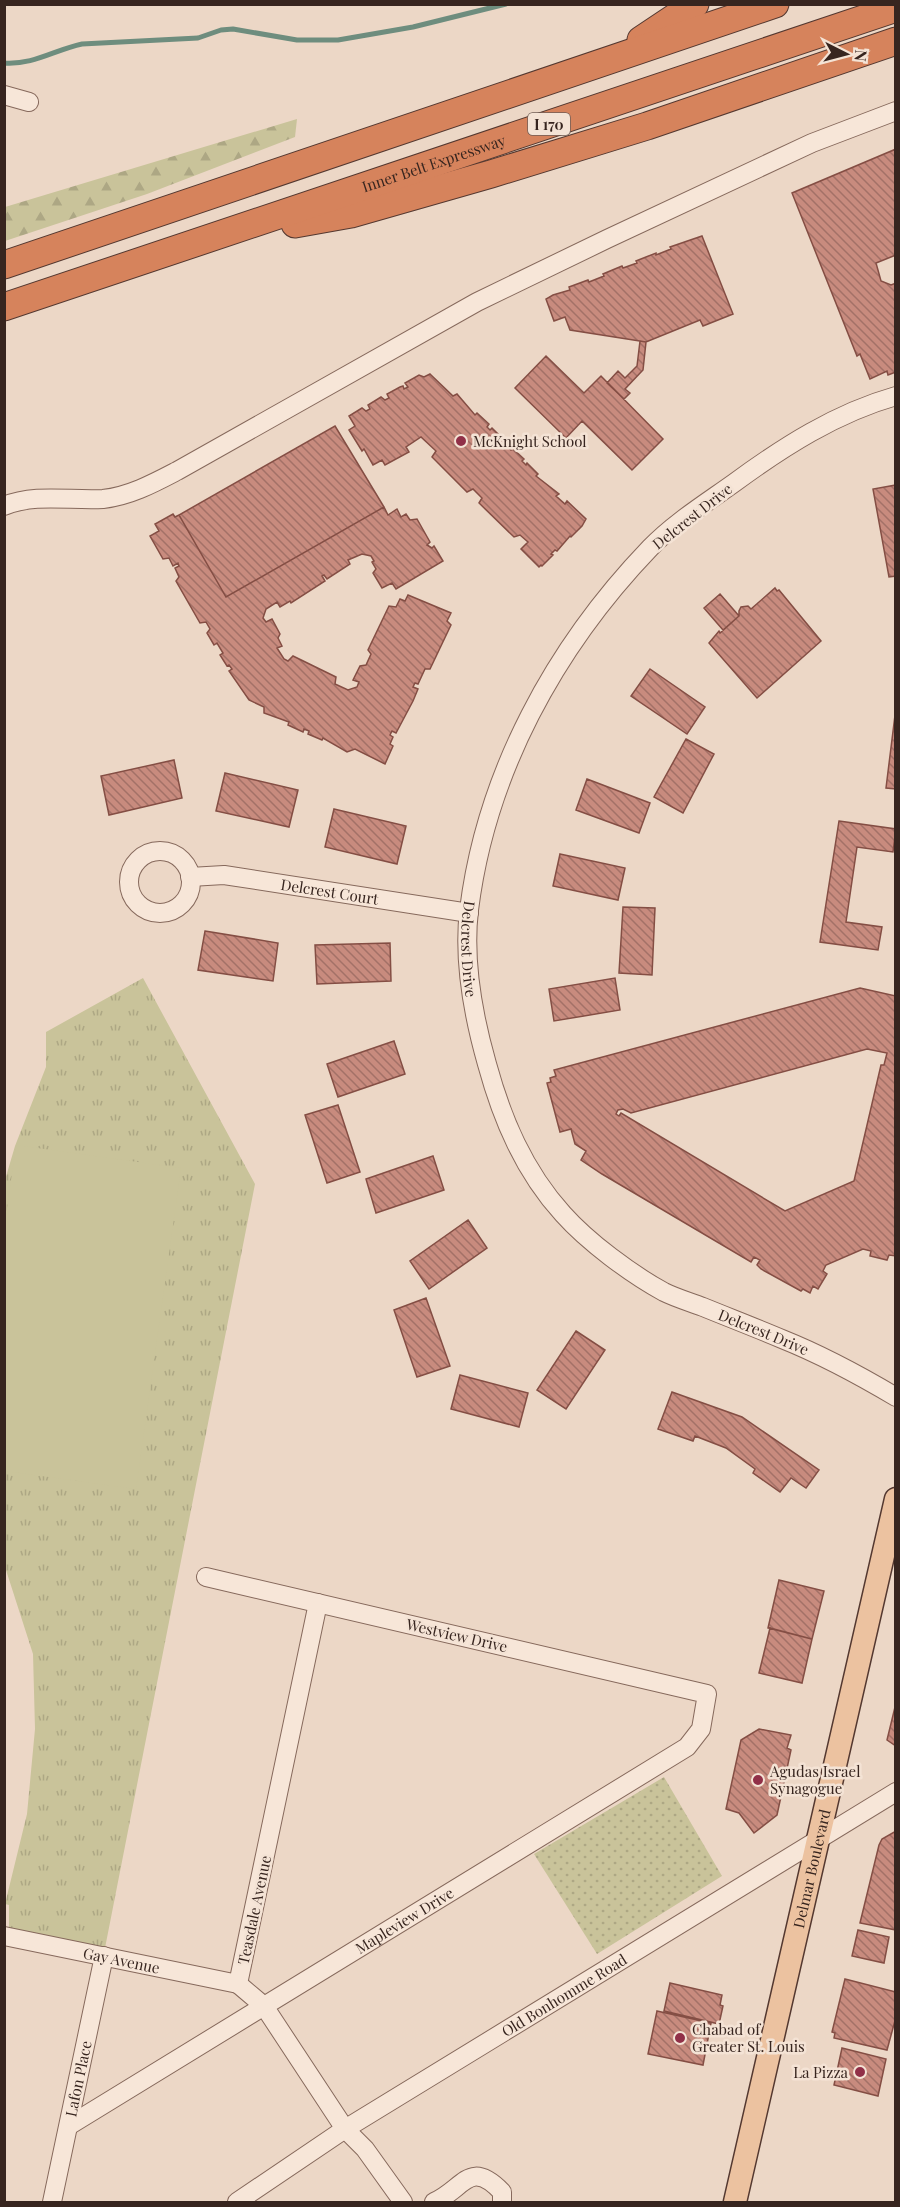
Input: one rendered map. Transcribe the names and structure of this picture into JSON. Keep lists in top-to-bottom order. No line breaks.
{"streets":{"highway":["I 170","Inner Belt Expressway"],"main road":["Delmar Boulevard"],"street":["Delcrest Drive","Delcrest Court","Westview Drive","Teasdale Avenue","Mapleview Drive","Gay Avenue","Old Bonhomme Road","Lafon Place"]},"crossings":[["Delcrest Drive","Delcrest Court"],["Westview Drive","Teasdale Avenue"],["Westview Drive","Mapleview Drive"],["Delmar Boulevard","Old Bonhomme Road"],["Teasdale Avenue","Mapleview Drive"],["Teasdale Avenue","Gay Avenue"],["Teasdale Avenue","Old Bonhomme Road"],["Mapleview Drive","Lafon Place"],["Gay Avenue","Lafon Place"]],"places":["McKnight School","Agudas Israel Synagogue","Chabad of Greater St. Louis","La Pizza"],"north":"right"}
